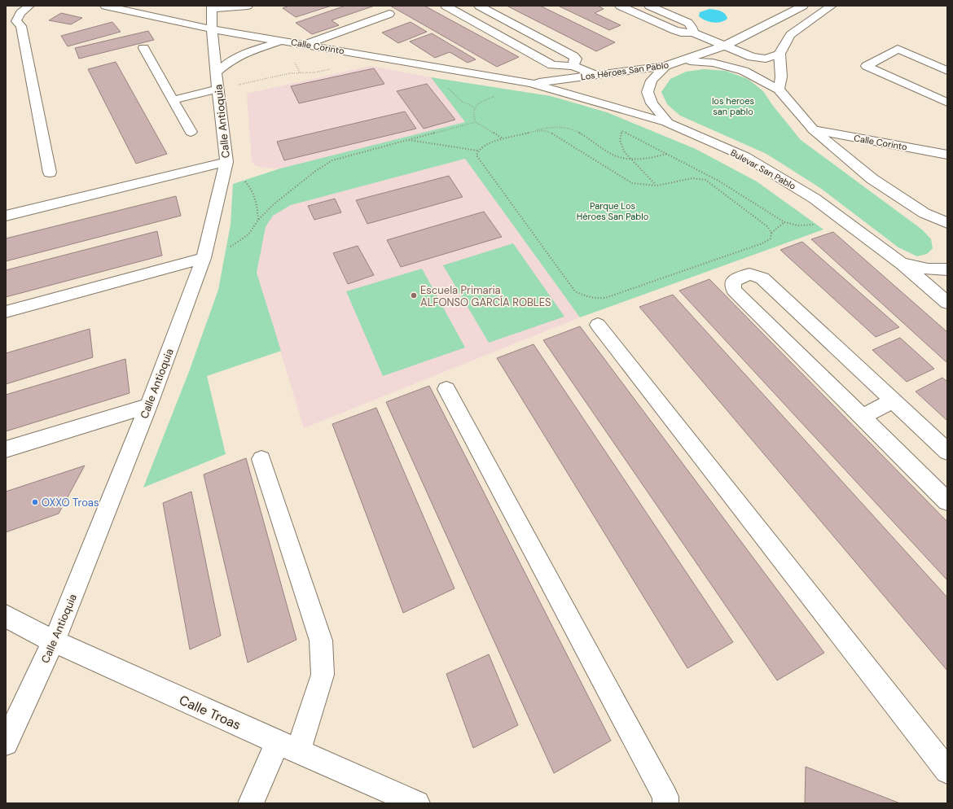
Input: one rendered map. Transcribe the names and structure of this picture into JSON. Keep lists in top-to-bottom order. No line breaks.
{"streets":{"street":["Calle Corinto","Los Héroes San Pablo","Calle Antioquia","Bulevar San Pablo","Calle Troas"]},"crossings":[["Calle Corinto","Los Héroes San Pablo"],["Calle Corinto","Calle Antioquia"],["Calle Corinto","Bulevar San Pablo"],["Los Héroes San Pablo","Bulevar San Pablo"],["Calle Antioquia","Calle Troas"]],"parks":["los heroes san pablo","Parque Los Héroes San Pablo"],"places":["Escuela Primaria ALFONSO GARCÍA ROBLES","OXXO Troas"]}
